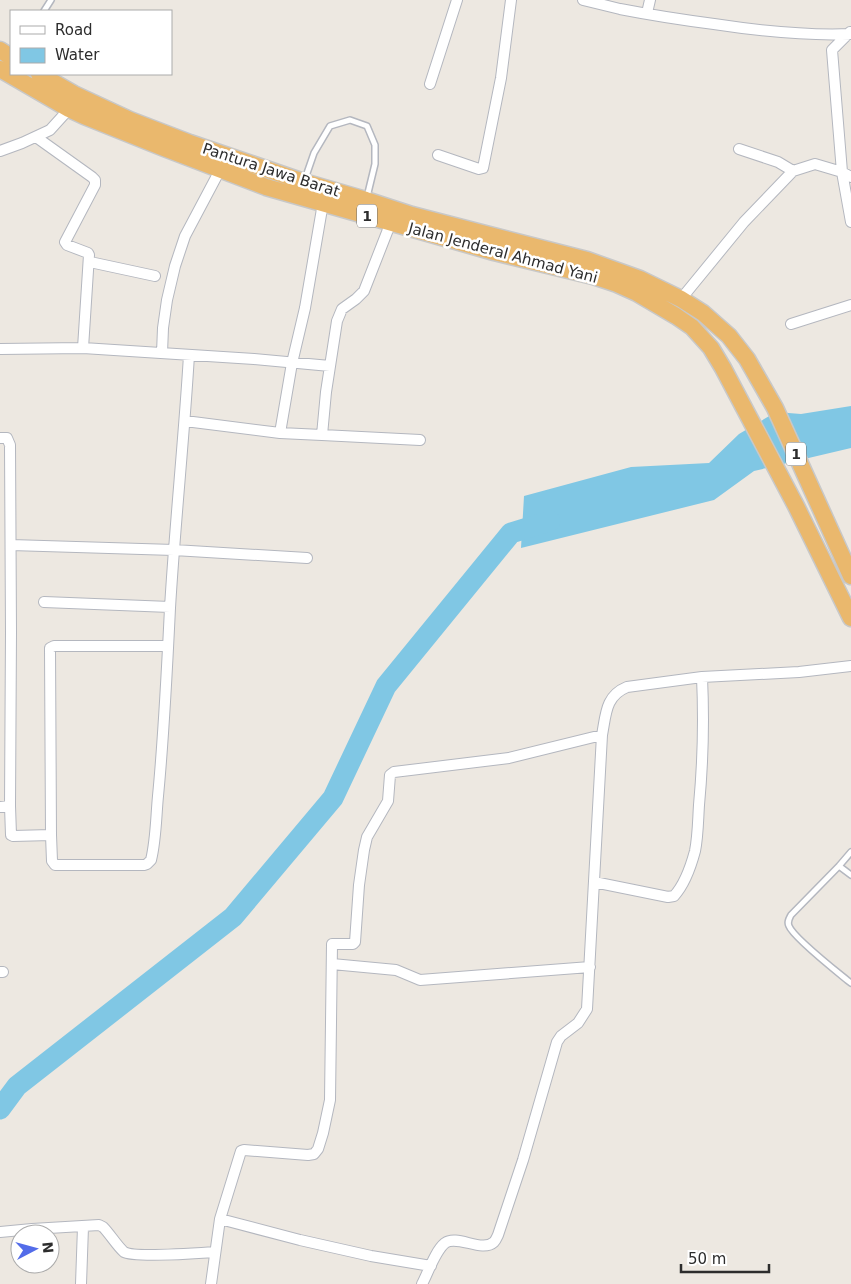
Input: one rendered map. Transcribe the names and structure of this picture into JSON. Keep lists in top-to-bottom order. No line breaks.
{"streets":{"highway":["Pantura Jawa Barat","1","Jalan Jenderal Ahmad Yani"]},"crossings":[["Pantura Jawa Barat","Jalan Jenderal Ahmad Yani"]],"legend":["Road","Water"],"scale_bar":"50 m","north":"right"}
